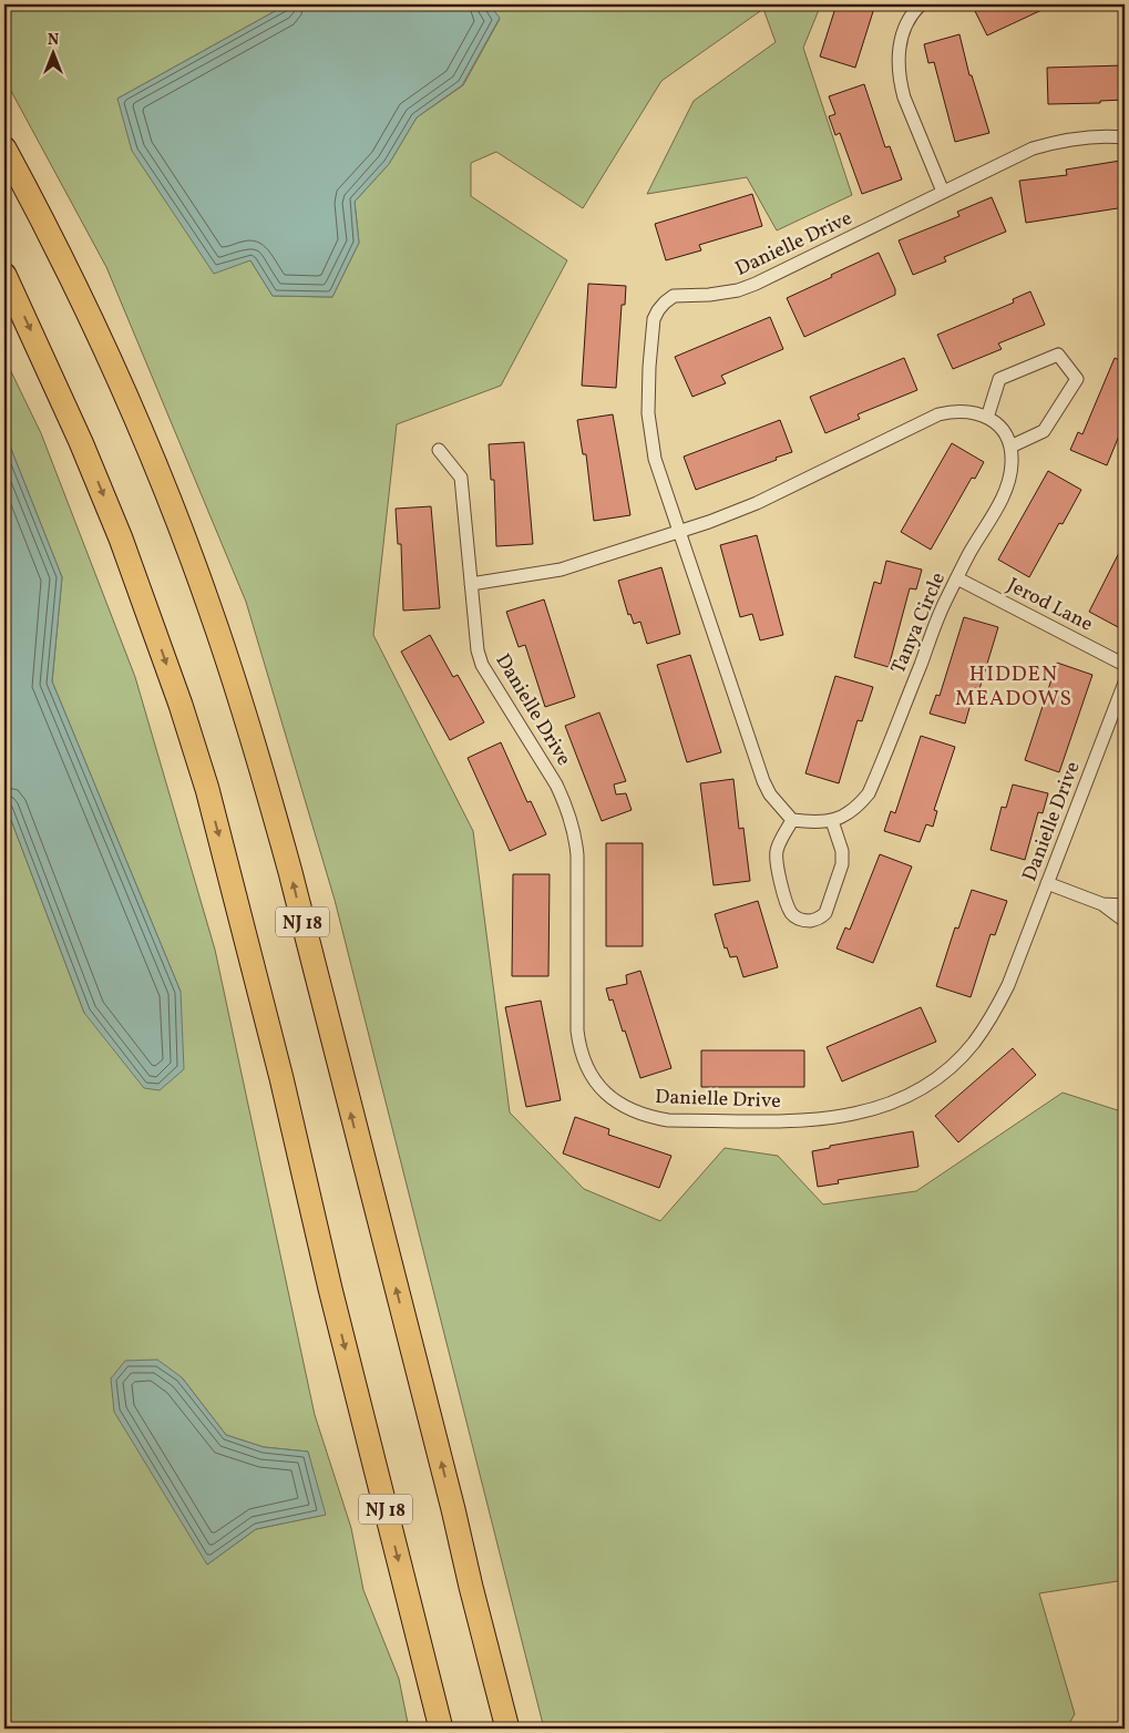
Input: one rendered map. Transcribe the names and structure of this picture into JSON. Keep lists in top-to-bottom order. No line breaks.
{"streets":{"highway":["NJ 18"],"street":["Danielle Drive","Jerod Lane","Tanya Circle"]},"crossings":[["Jerod Lane","Tanya Circle"]],"districts":["HIDDEN MEADOWS"],"north":"top"}
